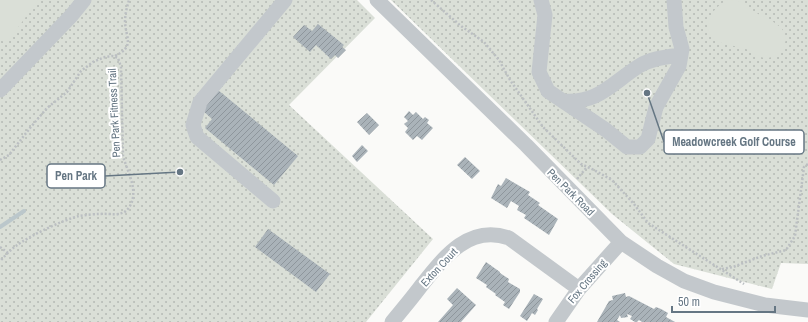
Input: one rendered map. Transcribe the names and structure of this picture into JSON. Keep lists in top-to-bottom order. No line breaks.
{"streets":{"street":["Pen Park Road","Exton Court","Fox Crossing"],"path":["Pen Park Fitness Trail"]},"crossings":[["Pen Park Road","Fox Crossing"],["Exton Court","Fox Crossing"]],"places":["Meadowcreek Golf Course","Pen Park"],"scale_bar":"50 m"}
